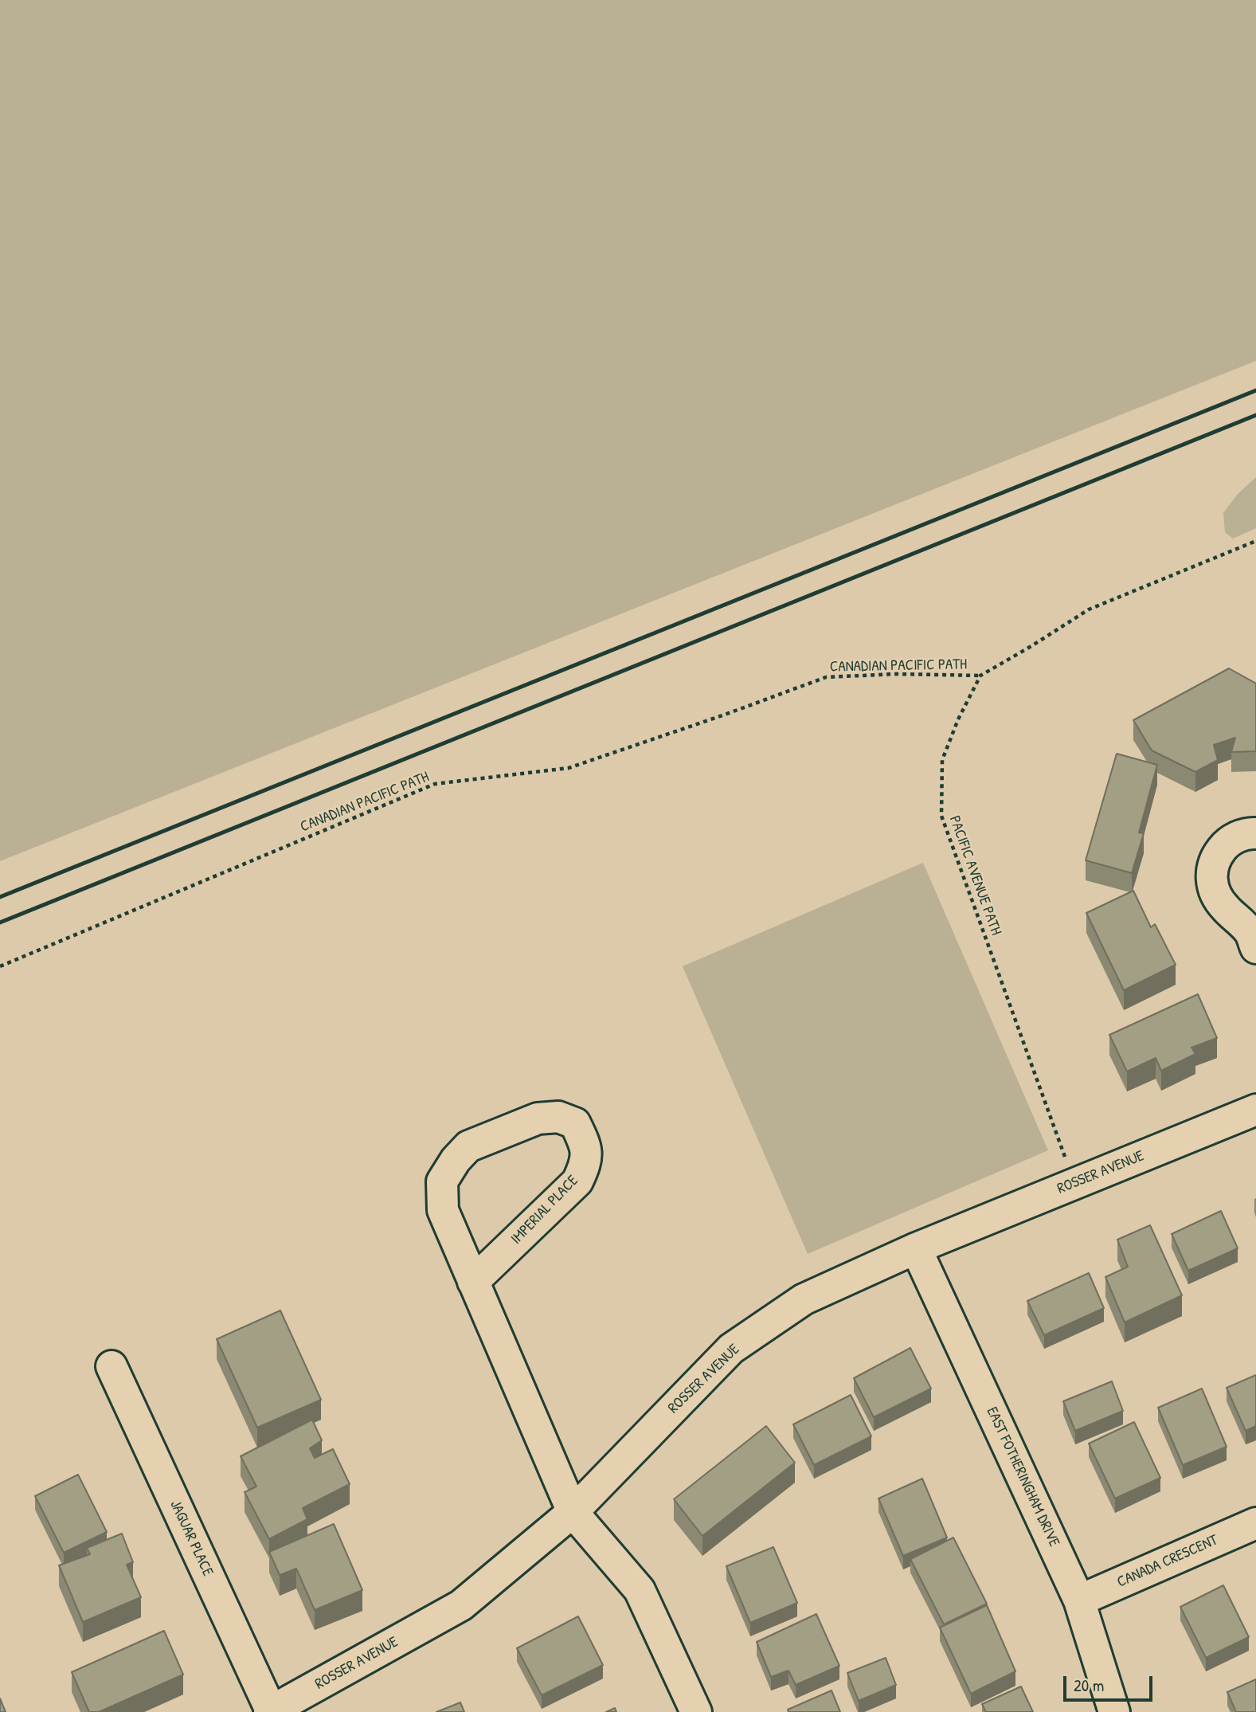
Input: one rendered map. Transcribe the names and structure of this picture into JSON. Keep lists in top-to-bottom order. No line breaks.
{"streets":{"street":["ROSSER AVENUE","IMPERIAL PLACE","EAST FOTHERINGHAM DRIVE","JAGUAR PLACE","CANADA CRESCENT"],"path":["CANADIAN PACIFIC PATH","PACIFIC AVENUE PATH"]},"crossings":[["CANADIAN PACIFIC PATH","PACIFIC AVENUE PATH"],["PACIFIC AVENUE PATH","ROSSER AVENUE"],["ROSSER AVENUE","IMPERIAL PLACE"],["ROSSER AVENUE","EAST FOTHERINGHAM DRIVE"],["ROSSER AVENUE","JAGUAR PLACE"],["EAST FOTHERINGHAM DRIVE","CANADA CRESCENT"]],"scale_bar":"20 m"}
